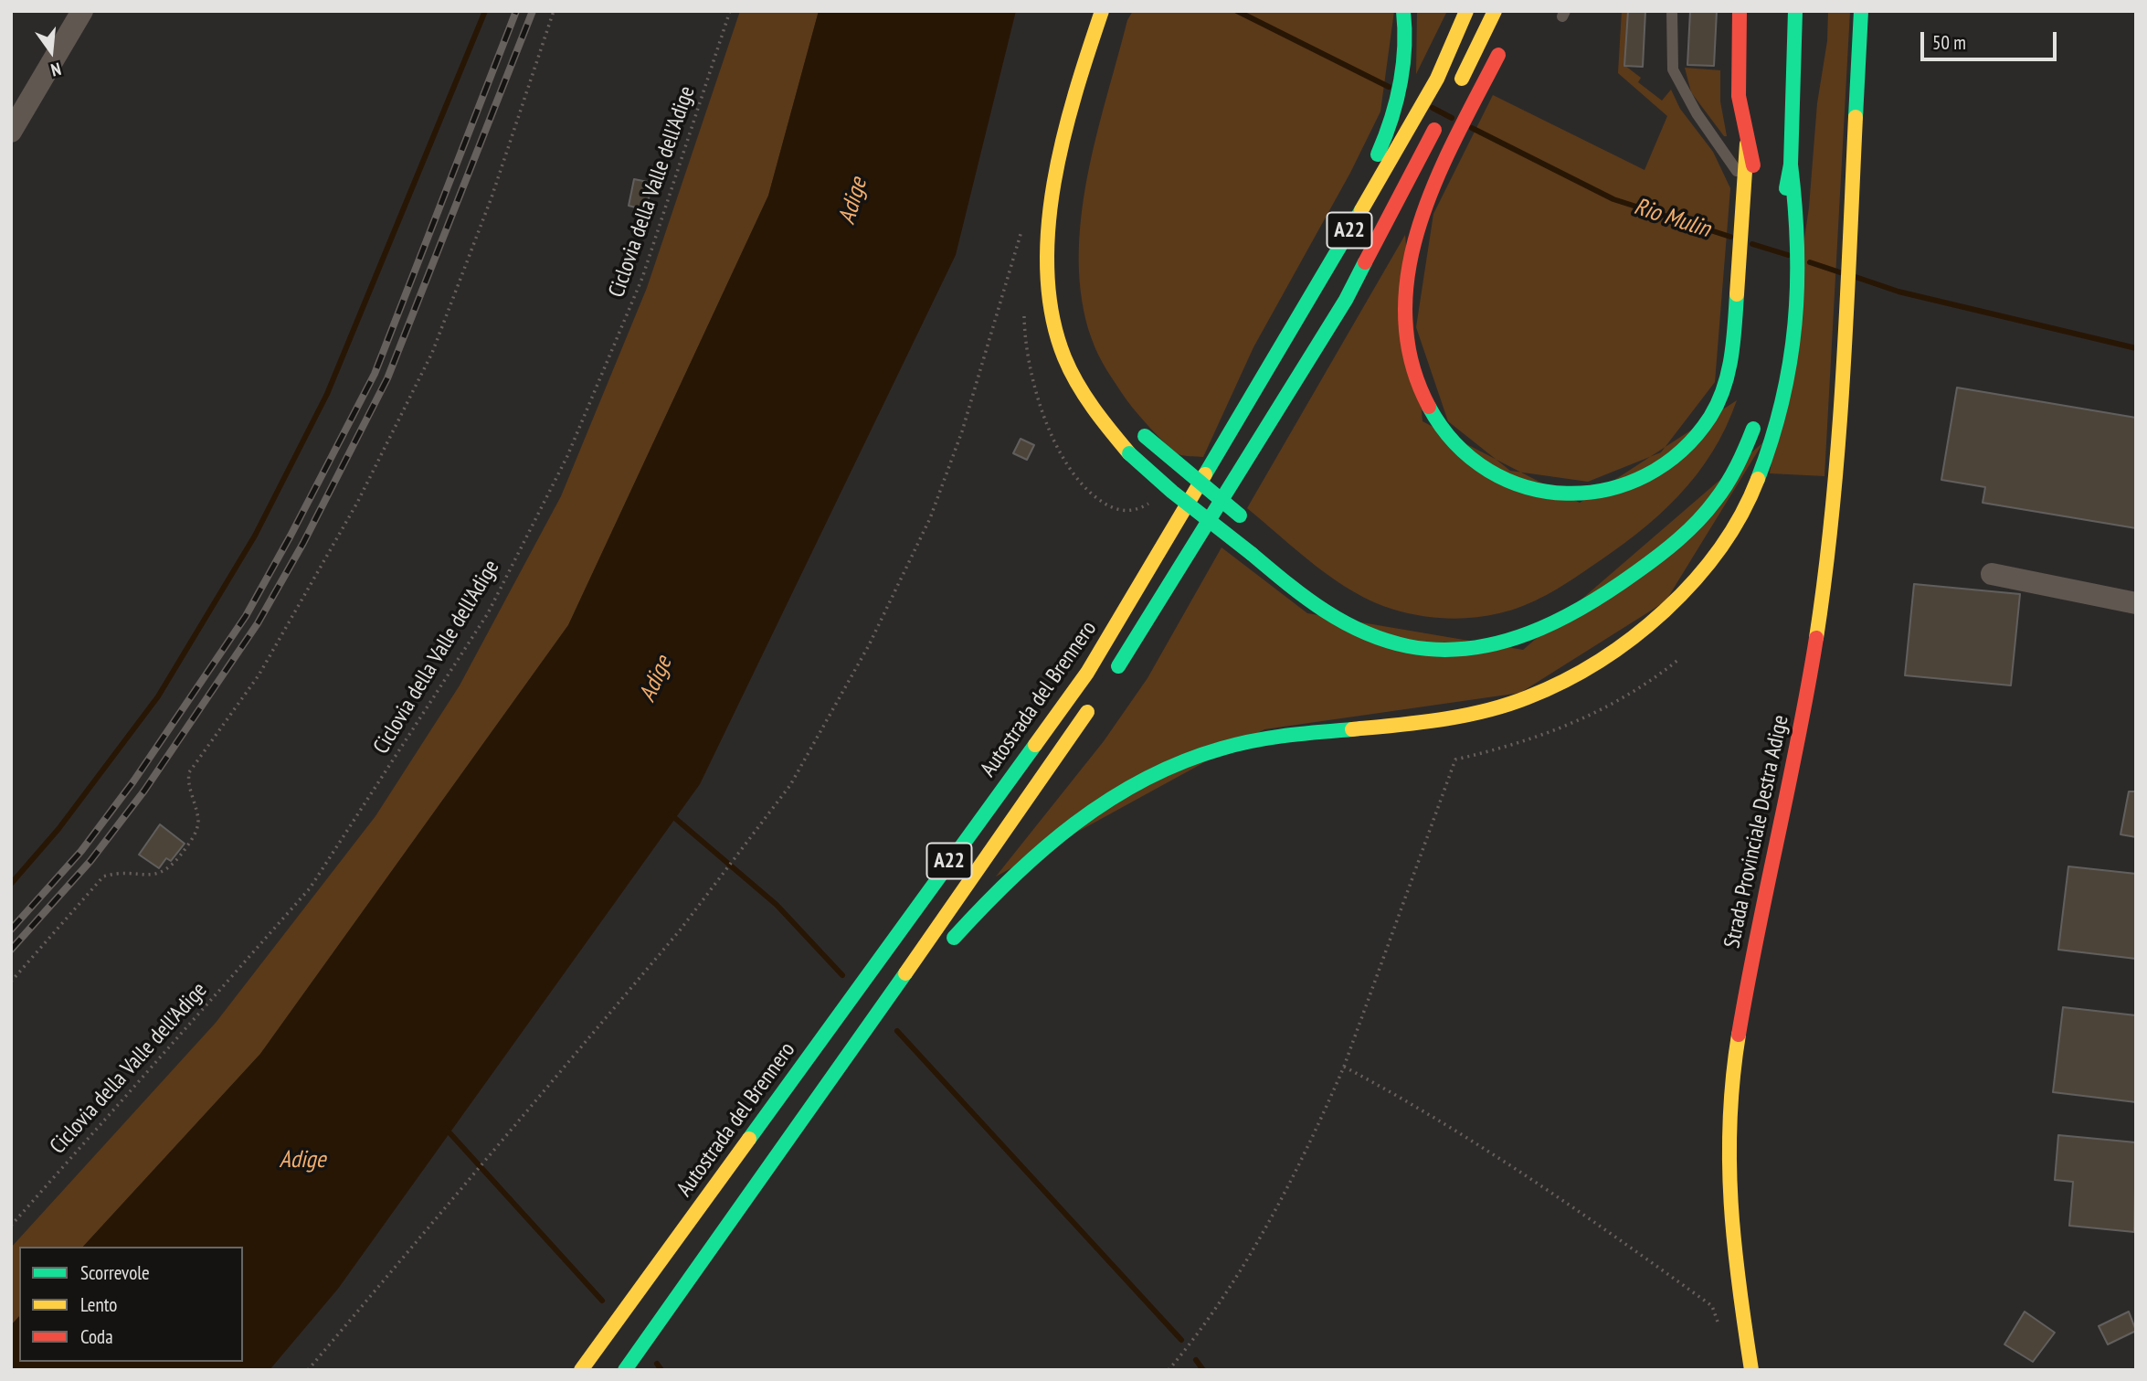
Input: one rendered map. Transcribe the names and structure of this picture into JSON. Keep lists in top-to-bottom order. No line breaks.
{"streets":{"main road":["A22","Autostrada del Brennero","Strada Provinciale Destra Adige"],"path":["Ciclovia della Valle dell'Adige"]},"water":["Adige","Rio Mulin"],"legend":["Scorrevole","Lento","Coda"],"scale_bar":"50 m","north":"bottom"}
